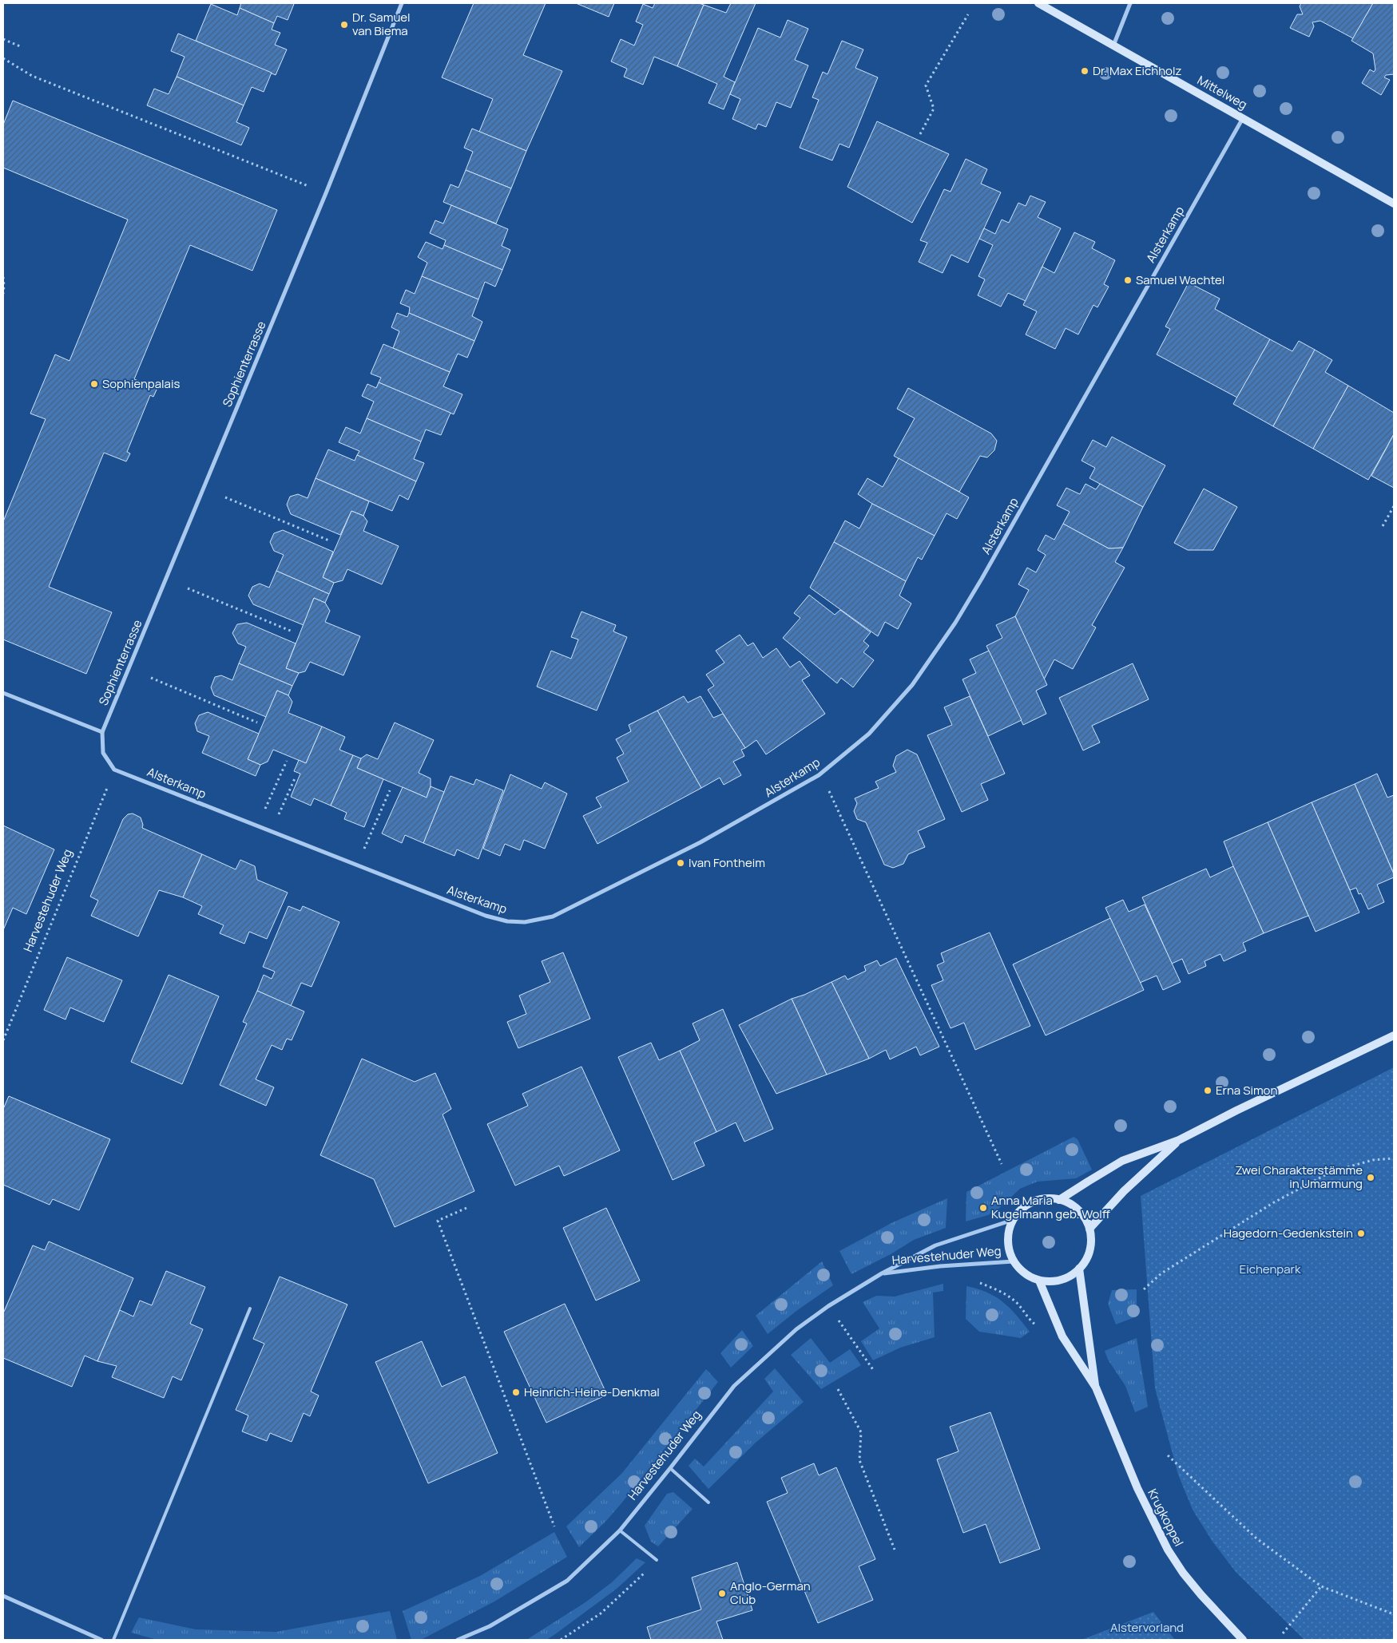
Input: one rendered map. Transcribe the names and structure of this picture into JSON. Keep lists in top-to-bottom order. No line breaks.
{"streets":{"street":["Mittelweg","Alsterkamp","Sophienterrasse","Harvestehuder Weg","Krugkoppel"]},"crossings":[["Mittelweg","Alsterkamp"],["Alsterkamp","Harvestehuder Weg"],["Harvestehuder Weg","Krugkoppel"]],"parks":["Eichenpark","Alstervorland"],"places":["Dr. Samuel van Biema","Dr. Max Eichholz","Samuel Wachtel","Sophienpalais","Ivan Fontheim","Erna Simon","Zwei Charakterstämme in Umarmung","Anna Maria Kugelmann geb. Wolff","Hagedorn-Gedenkstein","Heinrich-Heine-Denkmal","Anglo-German Club"]}
